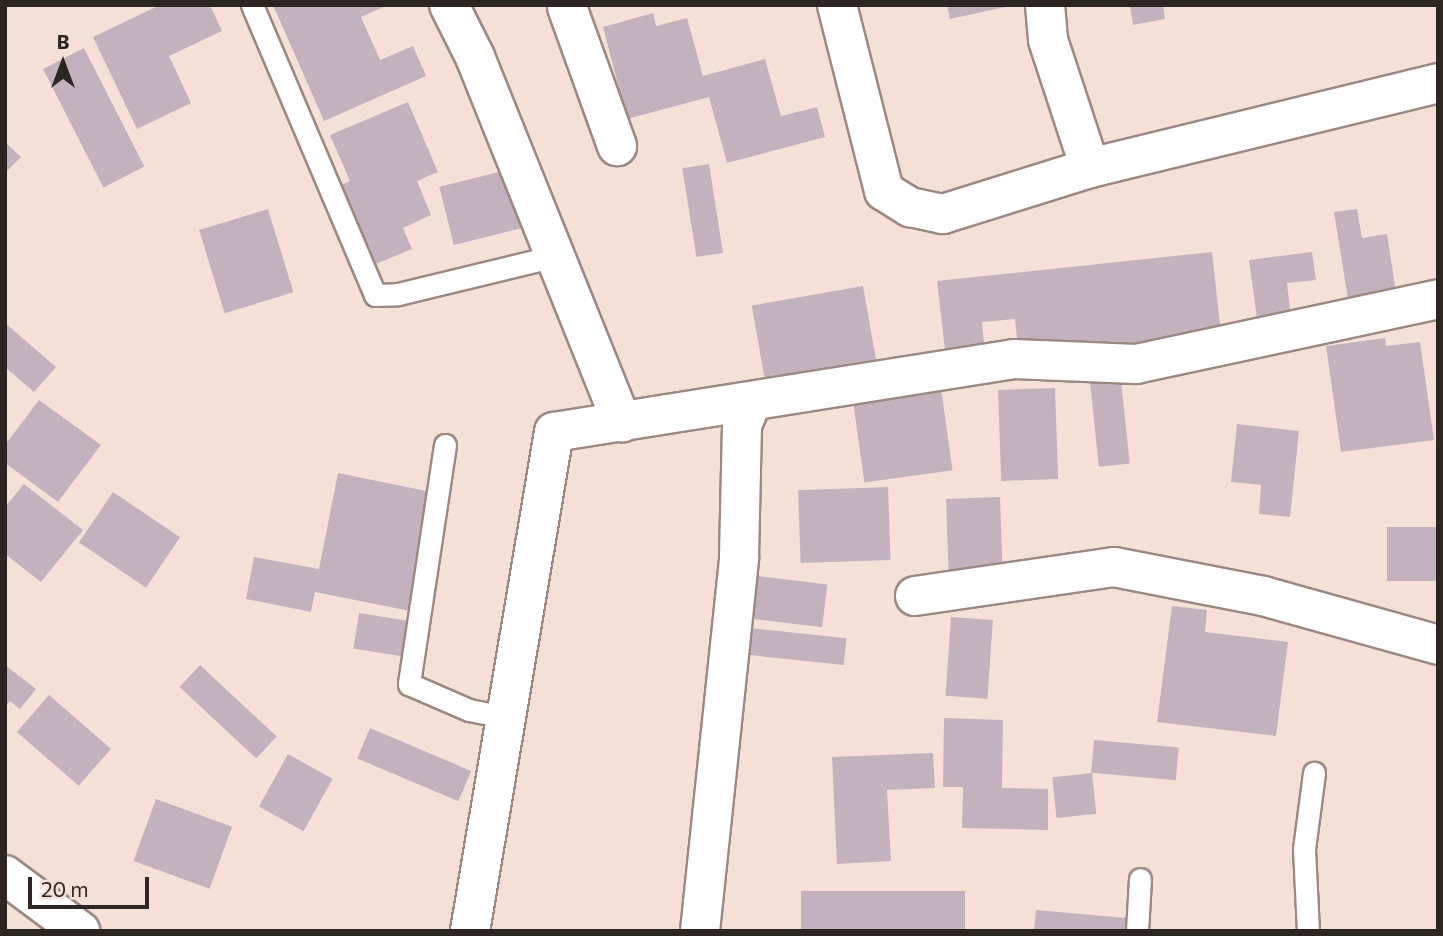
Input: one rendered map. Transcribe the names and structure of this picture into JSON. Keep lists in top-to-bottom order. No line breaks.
{"scale_bar":"20 m","north":"top"}
